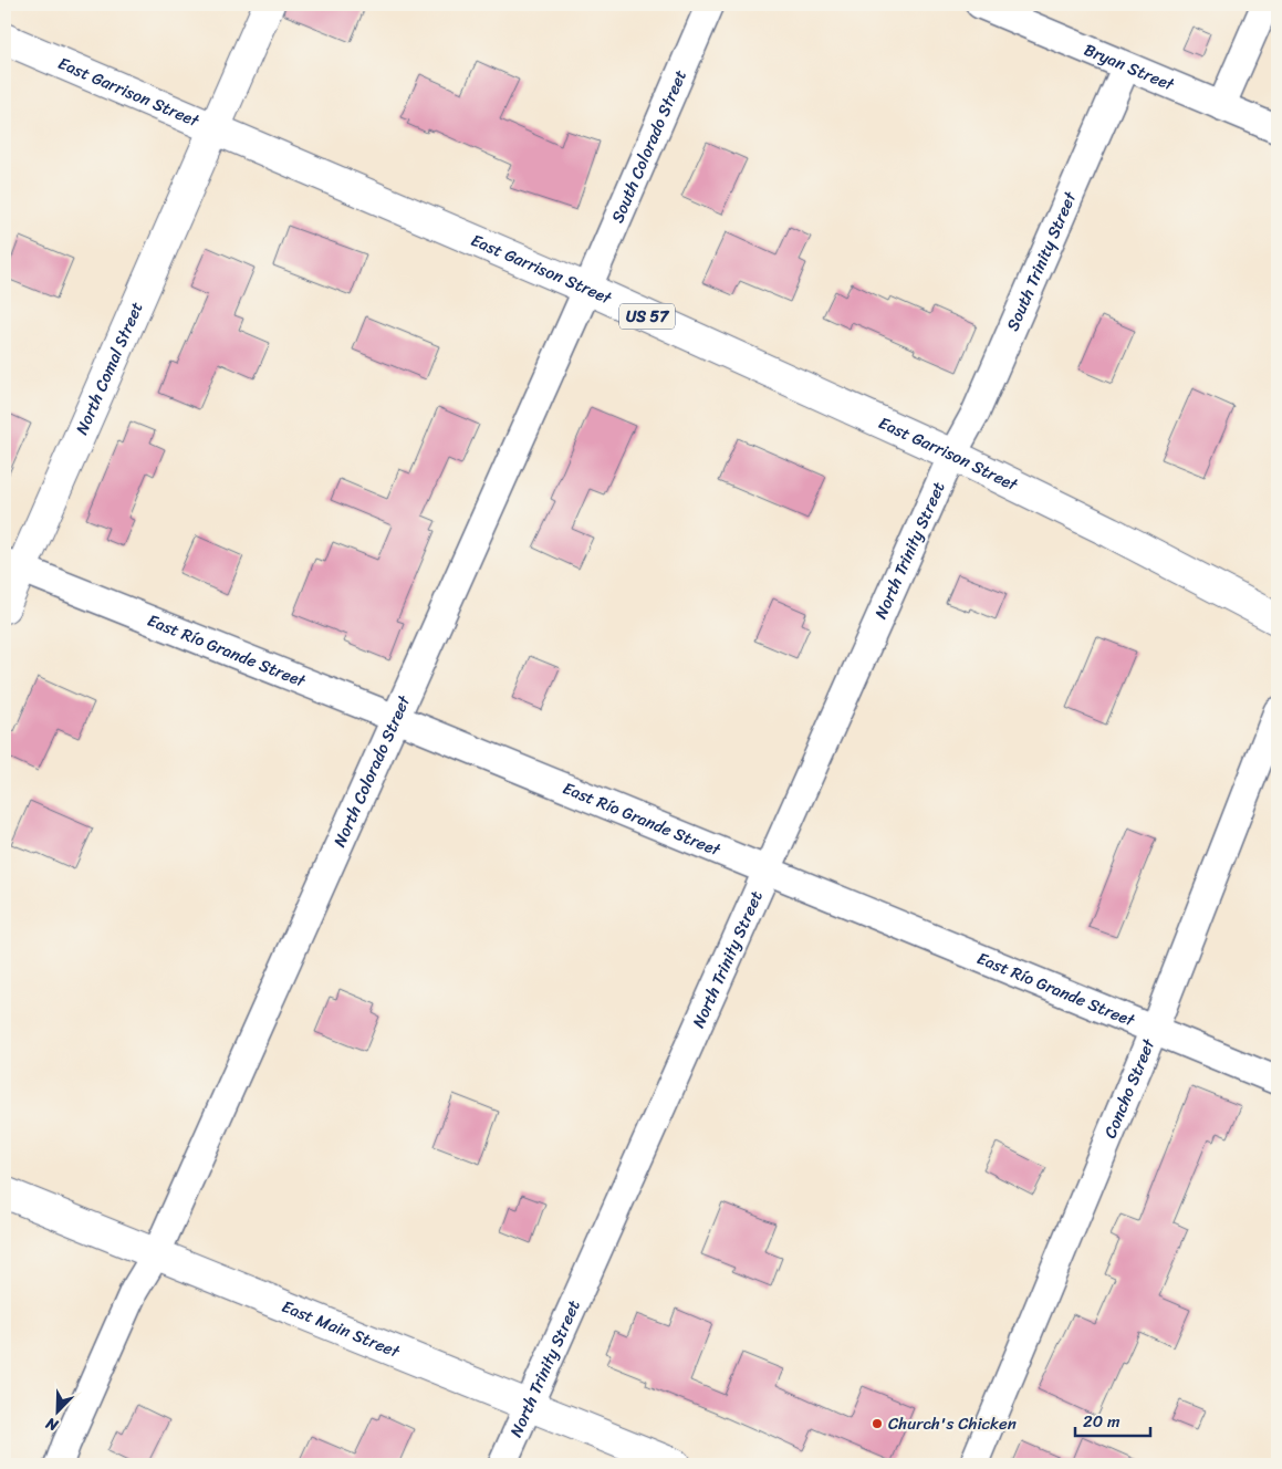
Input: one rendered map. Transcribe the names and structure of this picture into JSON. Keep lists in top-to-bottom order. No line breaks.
{"streets":{"main road":["East Garrison Street","US 57","North Comal Street","East Main Street"],"street":["Bryan Street","South Colorado Street","South Trinity Street","North Trinity Street","East Río Grande Street","North Colorado Street","Concho Street"]},"crossings":[["Bryan Street","South Trinity Street"],["East Garrison Street","South Colorado Street"],["East Garrison Street","South Trinity Street"],["East Garrison Street","North Comal Street"],["East Garrison Street","North Trinity Street"],["East Garrison Street","North Colorado Street"],["South Colorado Street","North Colorado Street"],["South Trinity Street","North Trinity Street"],["North Comal Street","East Río Grande Street"],["North Trinity Street","East Río Grande Street"],["North Trinity Street","East Main Street"],["East Río Grande Street","North Colorado Street"],["East Río Grande Street","Concho Street"],["North Colorado Street","East Main Street"]],"places":["Church's Chicken"],"scale_bar":"20 m","north":"bottom left"}
